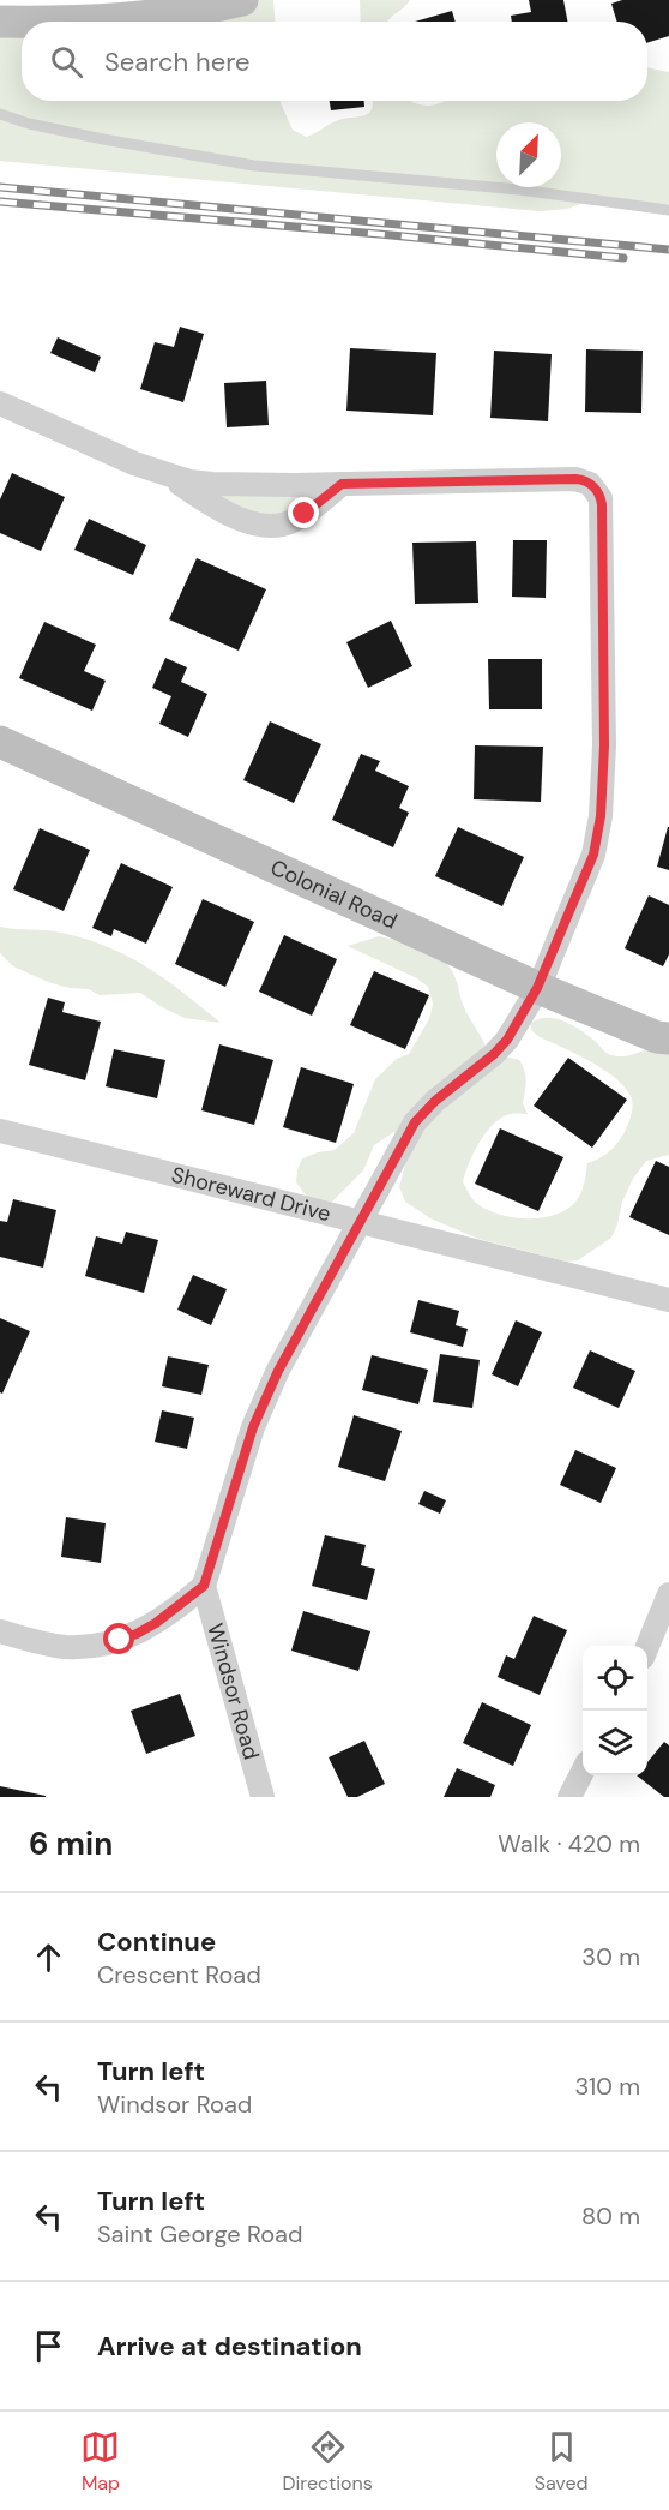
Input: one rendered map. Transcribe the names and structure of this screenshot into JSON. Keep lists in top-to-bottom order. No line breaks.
{"streets":{"street":["Colonial Road","Shoreward Drive","Windsor Road"]},"north":"top right","page":{"search":"Search here","heading":["6 min","Walk · 420 m"],"list":[["Continue","Crescent Road","30 m"],["Turn left","Windsor Road","310 m"],["Turn left","Saint George Road","80 m"],"Arrive at destination"],"nav":["Map","Directions","Saved"]}}
